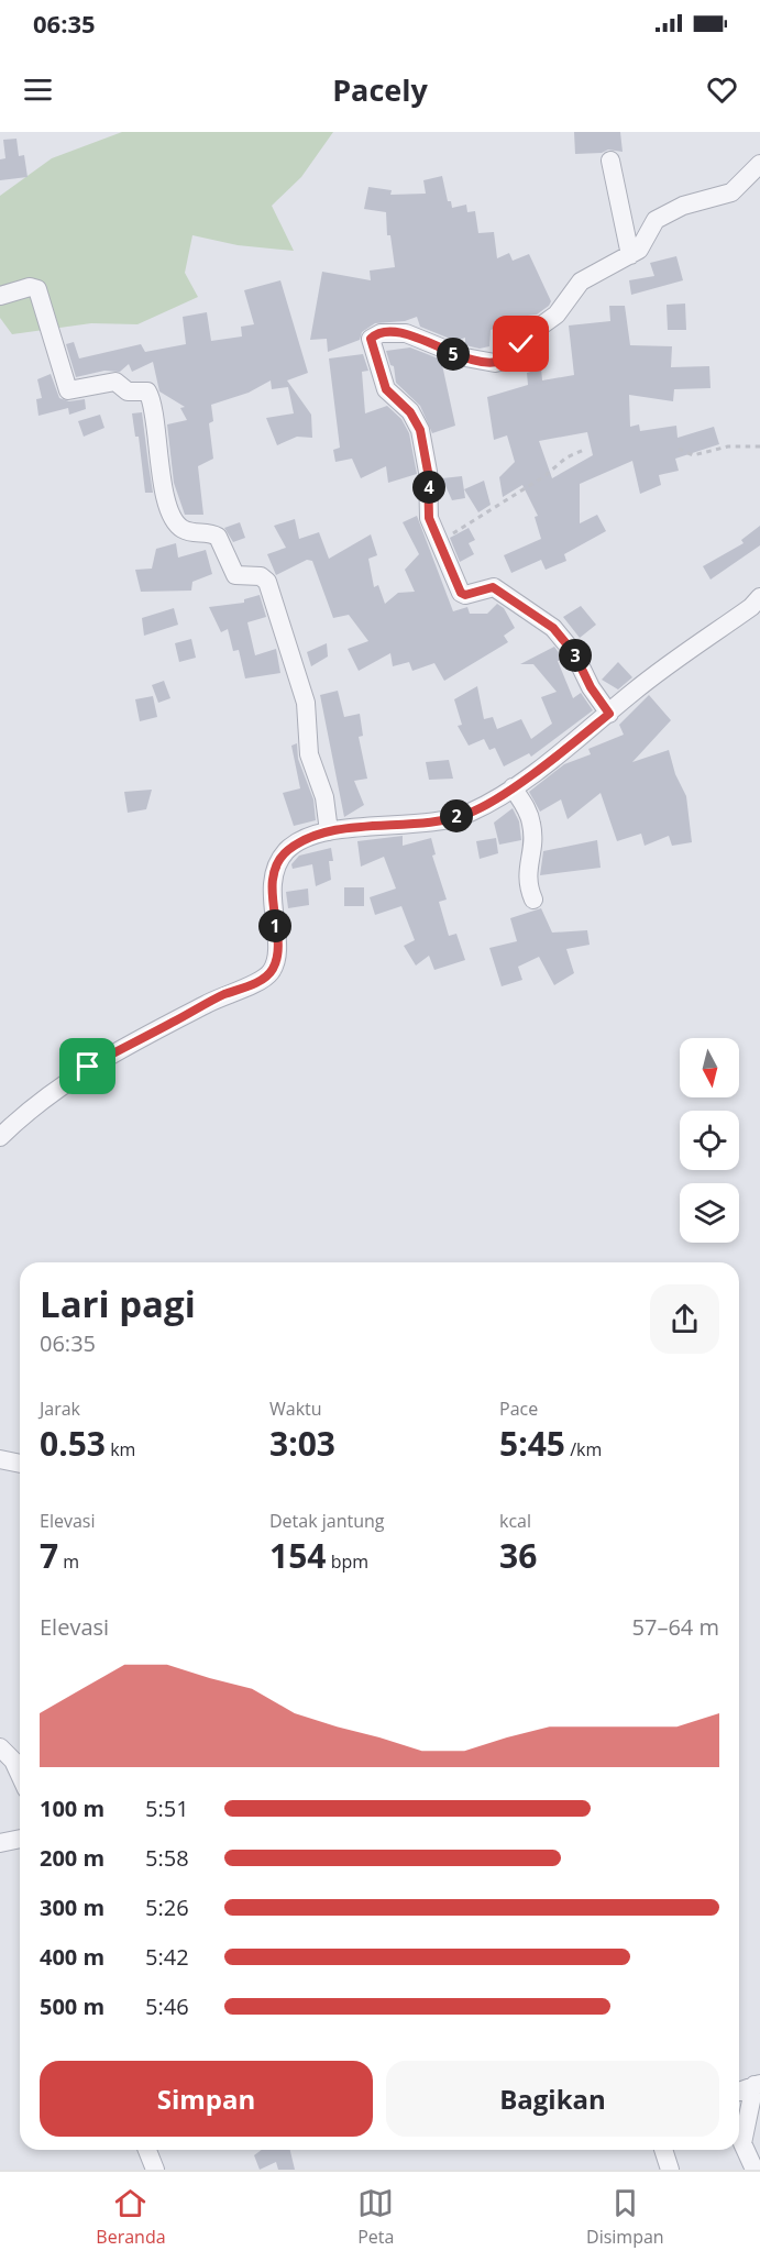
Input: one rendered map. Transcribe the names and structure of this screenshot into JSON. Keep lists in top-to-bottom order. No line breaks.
{"north":"bottom","page":{"status":"06:35","header":"Pacely","pins":["5","4","3","2","1"],"heading":["Lari pagi","06:35"],"stats":[["Jarak","0.53 km"],["Waktu","3:03"],["Pace","5:45 /km"],["Elevasi","7 m"],["Detak jantung","154 bpm"],["kcal","36"]],"chart":["Elevasi","57–64 m"],"list":[{"name":"100 m","note":"5:51"},{"name":"200 m","note":"5:58"},{"name":"300 m","note":"5:26"},{"name":"400 m","note":"5:42"},{"name":"500 m","note":"5:46"}],"buttons":["Simpan","Bagikan"],"tabs":["Beranda","Peta","Disimpan"]}}
